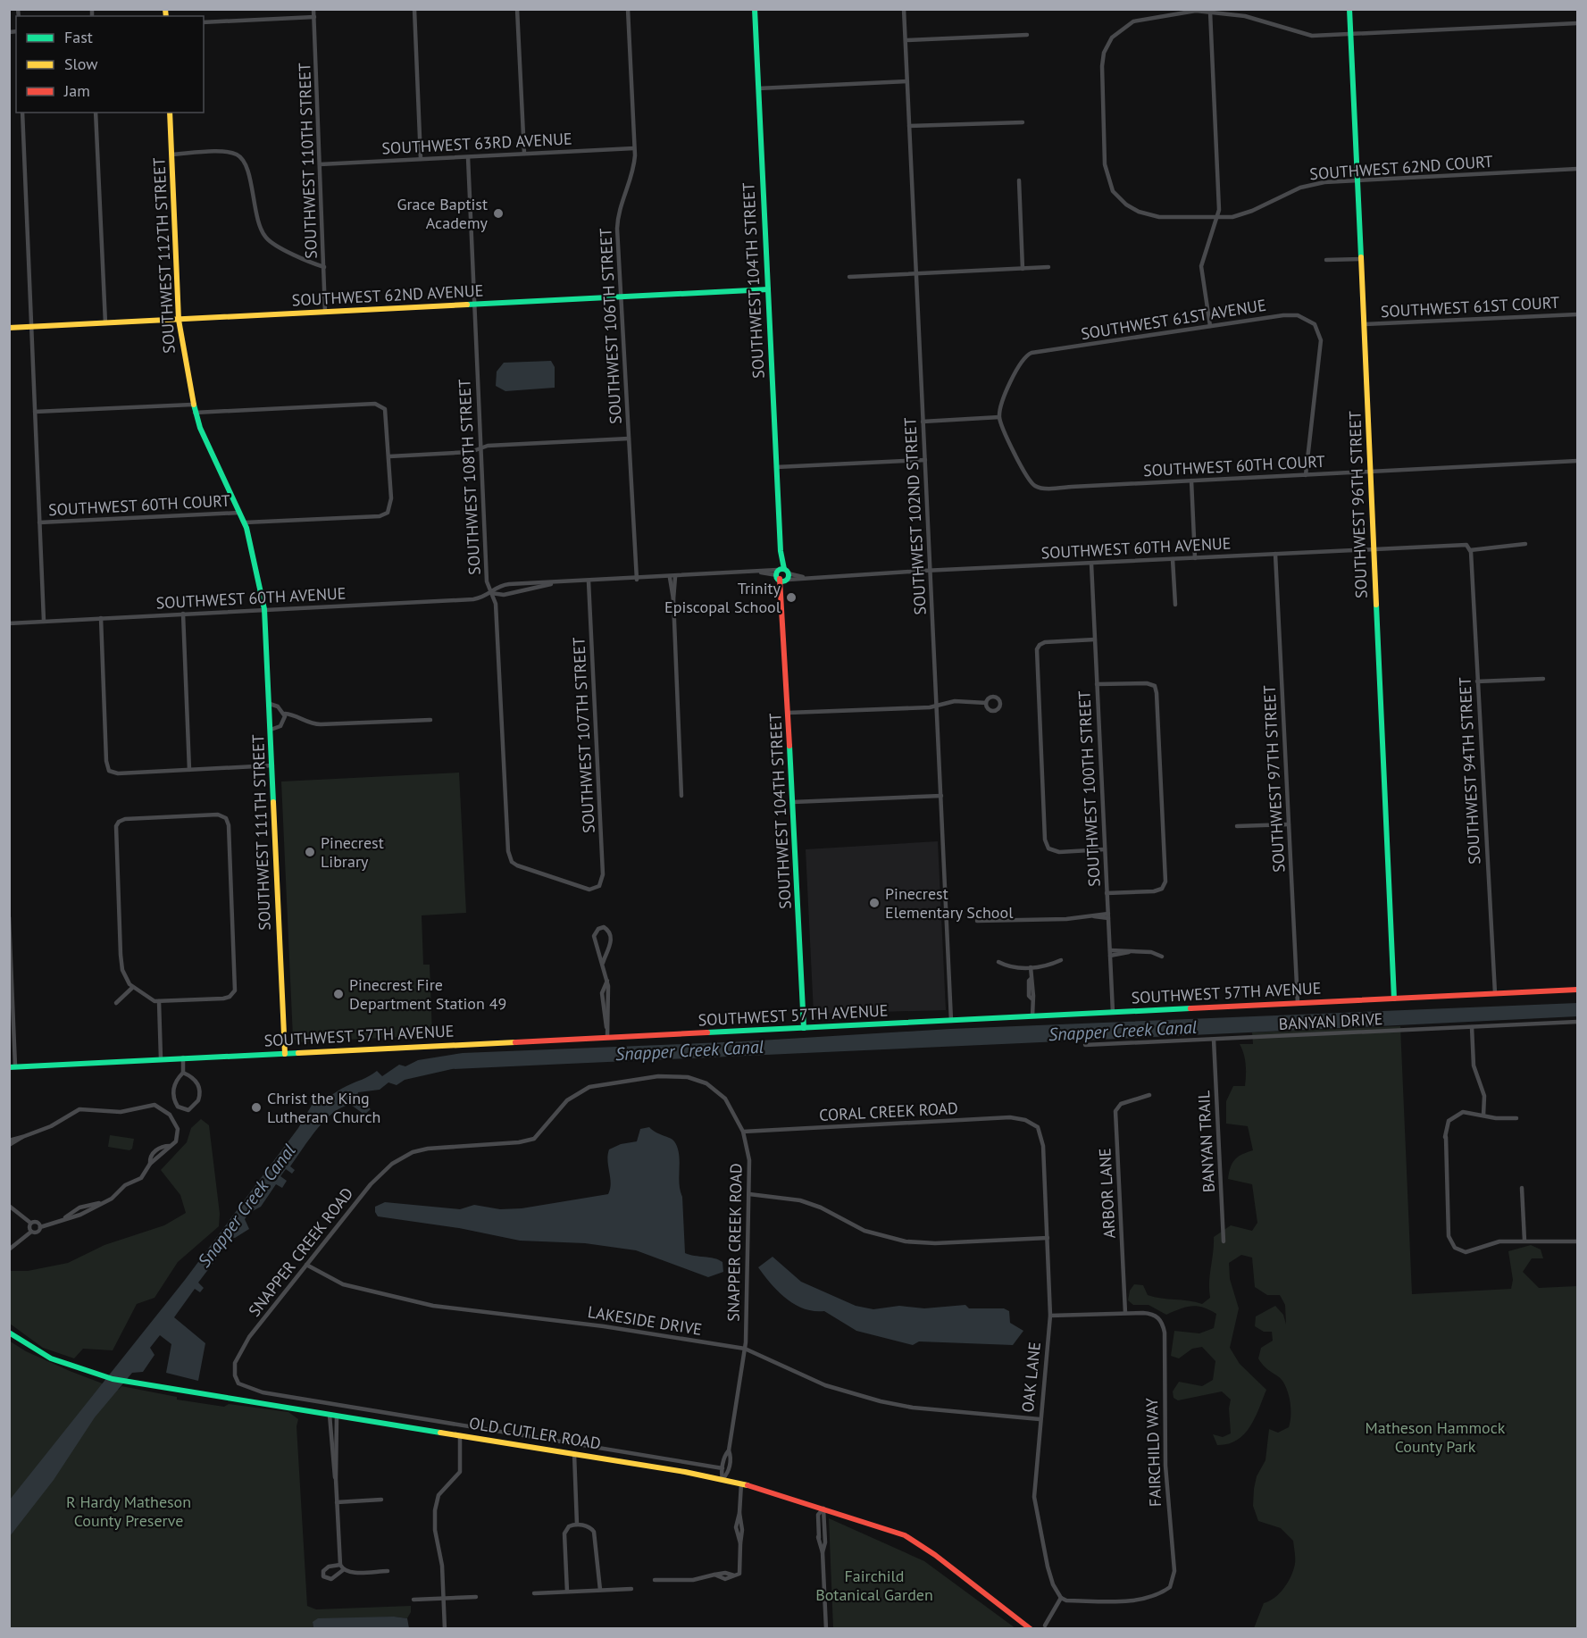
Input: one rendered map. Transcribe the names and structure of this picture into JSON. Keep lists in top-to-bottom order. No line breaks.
{"streets":{"main road":["SOUTHWEST 112TH STREET","SOUTHWEST 104TH STREET","SOUTHWEST 62ND AVENUE","SOUTHWEST 96TH STREET","SOUTHWEST 111TH STREET","SOUTHWEST 57TH AVENUE","OLD CUTLER ROAD"],"street":["SOUTHWEST 63RD AVENUE","SOUTHWEST 110TH STREET","SOUTHWEST 62ND COURT","SOUTHWEST 61ST COURT","SOUTHWEST 61ST AVENUE","SOUTHWEST 106TH STREET","SOUTHWEST 60TH COURT","SOUTHWEST 108TH STREET","SOUTHWEST 102ND STREET","SOUTHWEST 60TH AVENUE","SOUTHWEST 107TH STREET","SOUTHWEST 94TH STREET","SOUTHWEST 97TH STREET","SOUTHWEST 100TH STREET","BANYAN DRIVE","CORAL CREEK ROAD","BANYAN TRAIL","ARBOR LANE","SNAPPER CREEK ROAD","LAKESIDE DRIVE","OAK LANE","FAIRCHILD WAY"]},"crossings":[["SOUTHWEST 63RD AVENUE","SOUTHWEST 110TH STREET"],["SOUTHWEST 63RD AVENUE","SOUTHWEST 106TH STREET"],["SOUTHWEST 63RD AVENUE","SOUTHWEST 108TH STREET"],["SOUTHWEST 110TH STREET","SOUTHWEST 62ND AVENUE"],["SOUTHWEST 62ND COURT","SOUTHWEST 96TH STREET"],["SOUTHWEST 112TH STREET","SOUTHWEST 62ND AVENUE"],["SOUTHWEST 112TH STREET","SOUTHWEST 60TH COURT"],["SOUTHWEST 112TH STREET","SOUTHWEST 60TH AVENUE"],["SOUTHWEST 112TH STREET","SOUTHWEST 111TH STREET"],["SOUTHWEST 104TH STREET","SOUTHWEST 62ND AVENUE"],["SOUTHWEST 104TH STREET","SOUTHWEST 60TH AVENUE"],["SOUTHWEST 104TH STREET","SOUTHWEST 57TH AVENUE"],["SOUTHWEST 62ND AVENUE","SOUTHWEST 106TH STREET"],["SOUTHWEST 62ND AVENUE","SOUTHWEST 108TH STREET"],["SOUTHWEST 61ST COURT","SOUTHWEST 96TH STREET"],["SOUTHWEST 61ST AVENUE","SOUTHWEST 60TH COURT"],["SOUTHWEST 106TH STREET","SOUTHWEST 60TH AVENUE"],["SOUTHWEST 60TH COURT","SOUTHWEST 96TH STREET"],["SOUTHWEST 108TH STREET","SOUTHWEST 60TH AVENUE"],["SOUTHWEST 108TH STREET","SOUTHWEST 107TH STREET"],["SOUTHWEST 96TH STREET","SOUTHWEST 60TH AVENUE"],["SOUTHWEST 96TH STREET","SOUTHWEST 57TH AVENUE"],["SOUTHWEST 102ND STREET","SOUTHWEST 60TH AVENUE"],["SOUTHWEST 102ND STREET","SOUTHWEST 57TH AVENUE"],["SOUTHWEST 60TH AVENUE","SOUTHWEST 107TH STREET"],["SOUTHWEST 60TH AVENUE","SOUTHWEST 94TH STREET"],["SOUTHWEST 60TH AVENUE","SOUTHWEST 97TH STREET"],["SOUTHWEST 60TH AVENUE","SOUTHWEST 100TH STREET"],["SOUTHWEST 60TH AVENUE","SOUTHWEST 111TH STREET"],["SOUTHWEST 94TH STREET","SOUTHWEST 57TH AVENUE"],["SOUTHWEST 97TH STREET","SOUTHWEST 57TH AVENUE"],["SOUTHWEST 100TH STREET","SOUTHWEST 57TH AVENUE"],["SOUTHWEST 111TH STREET","SOUTHWEST 57TH AVENUE"],["BANYAN DRIVE","BANYAN TRAIL"],["CORAL CREEK ROAD","SNAPPER CREEK ROAD"],["CORAL CREEK ROAD","OAK LANE"],["ARBOR LANE","FAIRCHILD WAY"],["SNAPPER CREEK ROAD","LAKESIDE DRIVE"],["SNAPPER CREEK ROAD","OLD CUTLER ROAD"],["LAKESIDE DRIVE","OAK LANE"],["OAK LANE","FAIRCHILD WAY"]],"water":["Snapper Creek Canal"],"parks":["Matheson Hammock County Park","R Hardy Matheson County Preserve","Fairchild Botanical Garden"],"places":["Grace Baptist Academy","Trinity Episcopal School","Pinecrest Library","Pinecrest Elementary School","Pinecrest Fire Department Station 49","Christ the King Lutheran Church"],"legend":["Fast","Slow","Jam"]}
